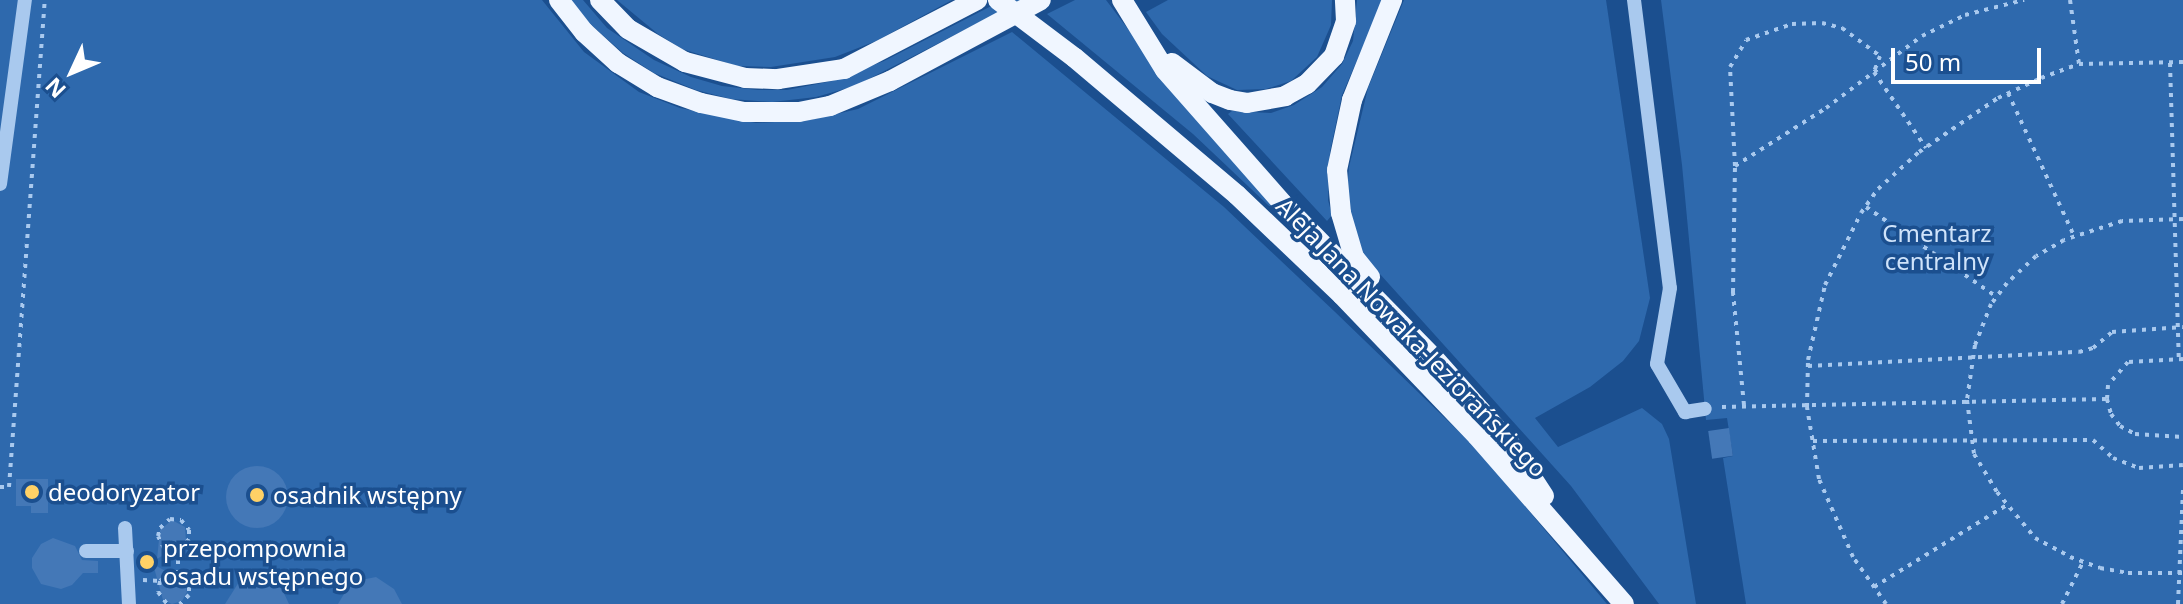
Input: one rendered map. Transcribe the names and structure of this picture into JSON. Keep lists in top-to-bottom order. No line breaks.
{"streets":{"main road":["Aleja Jana Nowaka-Jeziorańskiego"]},"parks":["Cmentarz centralny"],"places":["deodoryzator","osadnik wstępny","przepompownia osadu wstępnego"],"scale_bar":"50 m","north":"bottom left"}
